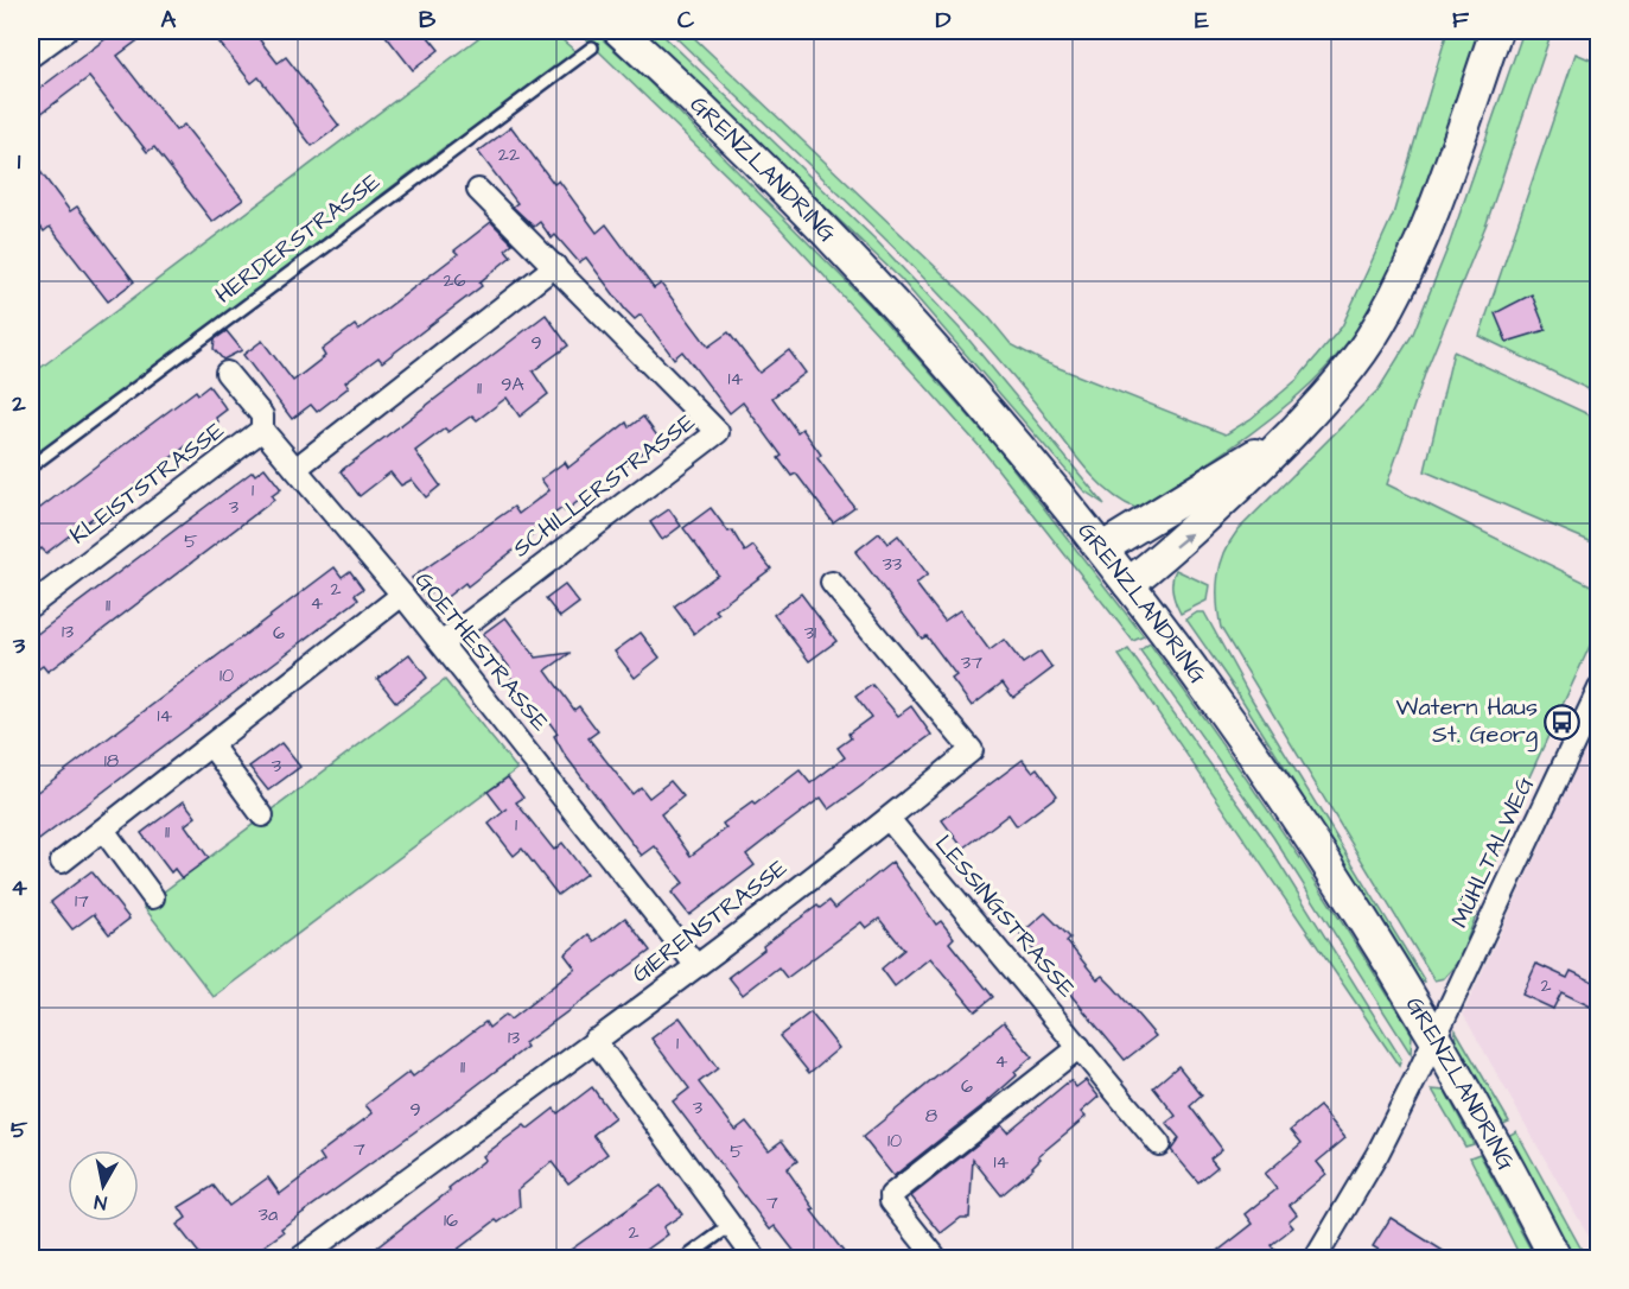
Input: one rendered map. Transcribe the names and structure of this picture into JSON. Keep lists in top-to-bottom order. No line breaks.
{"streets":{"main road":["GRENZLANDRING"],"street":["KLEISTSTRASSE","SCHILLERSTRASSE","GOETHESTRASSE","MÜHLTALWEG","LESSINGSTRASSE","GIERENSTRASSE"],"lane":["HERDERSTRASSE"]},"crossings":[["GRENZLANDRING","MÜHLTALWEG"],["KLEISTSTRASSE","GOETHESTRASSE"],["SCHILLERSTRASSE","GOETHESTRASSE"],["GOETHESTRASSE","GIERENSTRASSE"],["LESSINGSTRASSE","GIERENSTRASSE"]],"places":{"bus stop":["Watern Haus St. Georg"]},"house_numbers":["22","26","9","14","9A","11","1","3","5","33","2","4","11","13","6","31","37","10","14","18","3","1","11","17","2","13","1","4","11","6","3","9","8","10","7","5","14","7","3a","16","2"],"north":"bottom","grid":{"columns":["A","B","C","D","E","F"],"rows":["1","2","3","4","5"]}}
